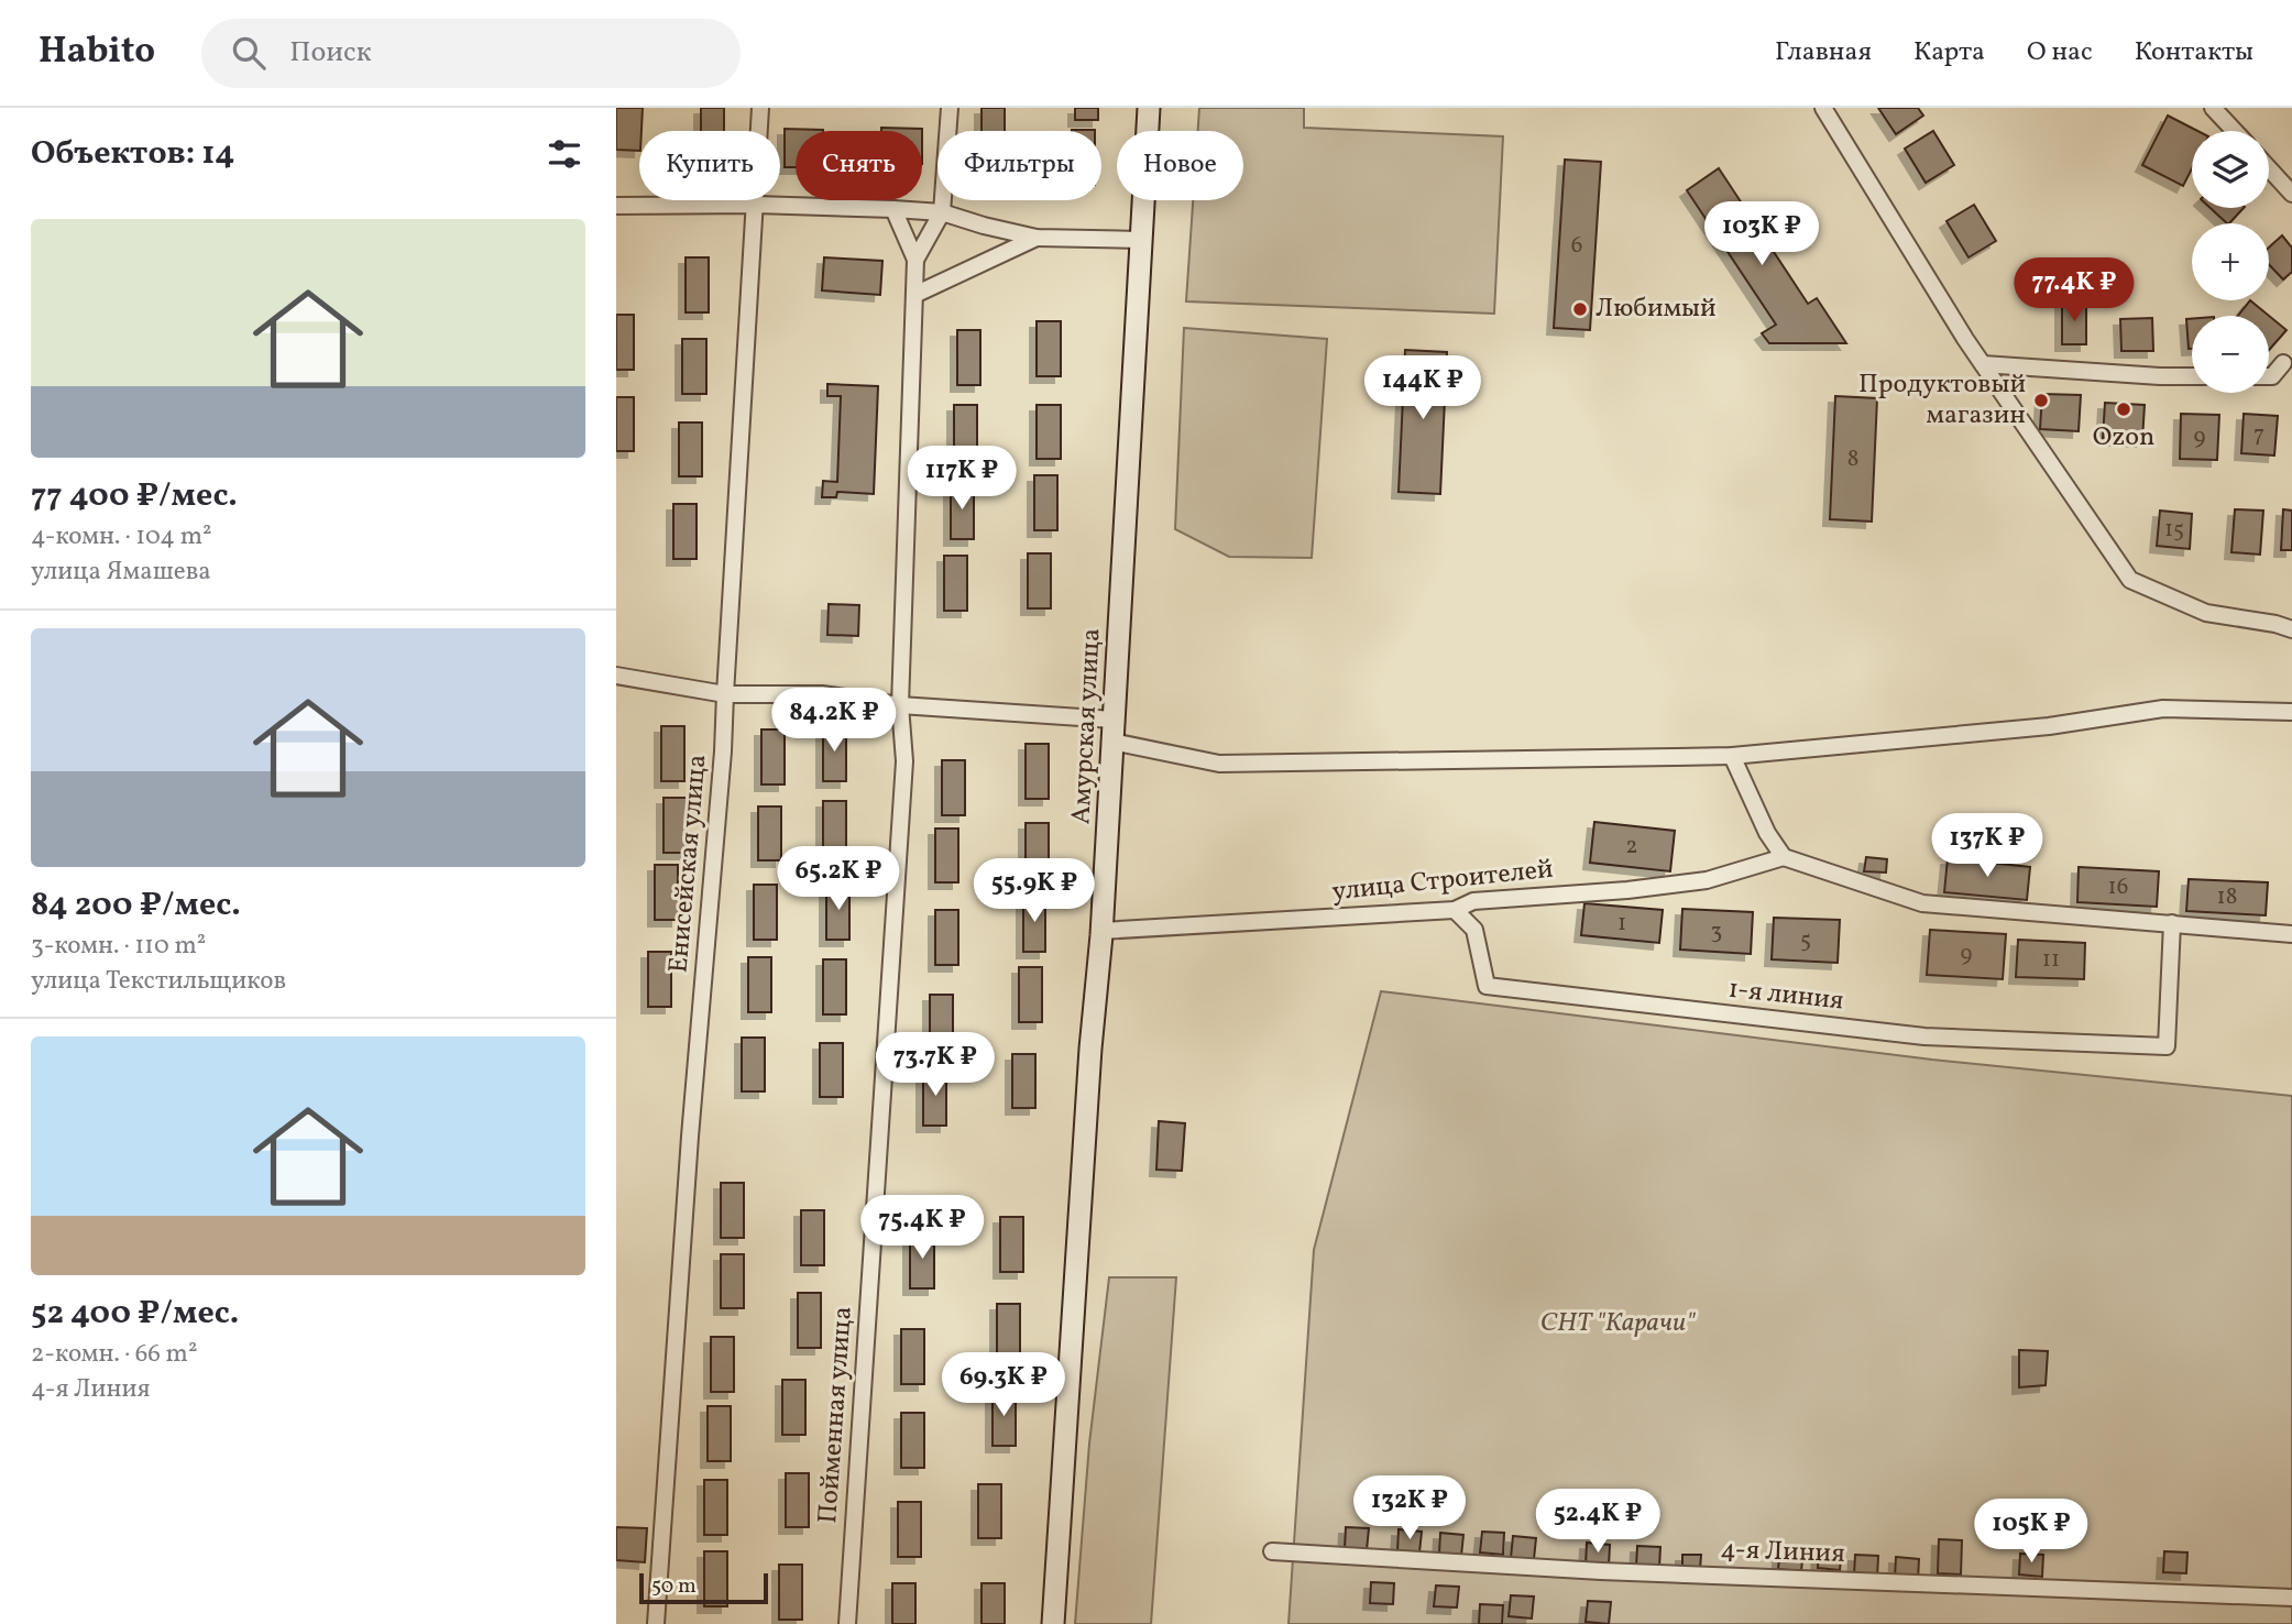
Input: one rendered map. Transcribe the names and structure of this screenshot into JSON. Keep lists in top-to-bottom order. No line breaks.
{"streets":{"street":["Амурская улица","Енисейская улица","улица Строителей","1-я линия","Пойменная улица","4-я Линия"]},"crossings":[["Амурская улица","улица Строителей"],["улица Строителей","1-я линия"]],"parks":["СНТ \"Карачи\""],"places":["Любимый","Продуктовый магазин","Ozon"],"house_numbers":["6","7","9","8","15","2","16","18","1","3","5","9","11"],"scale_bar":"50 m","page":{"header":"Habito","search":"Поиск","nav":["Главная","Карта","О нас","Контакты"],"heading":"Объектов: 14","map_buttons":["+","−"],"chip":["Купить","Снять","Фильтры","Новое"],"list":[{"name":"77 400 ₽/мес.","note":"4-комн. · 104 m² · улица Ямашева"},{"name":"84 200 ₽/мес.","note":"3-комн. · 110 m² · улица Текстильщиков"},{"name":"52 400 ₽/мес.","note":"2-комн. · 66 m² · 4-я Линия"}],"price":["103K ₽","77.4K ₽","144K ₽","117K ₽","84.2K ₽","137K ₽","65.2K ₽","55.9K ₽","73.7K ₽","75.4K ₽","69.3K ₽","132K ₽","52.4K ₽","105K ₽"],"scale":"50 m"}}
